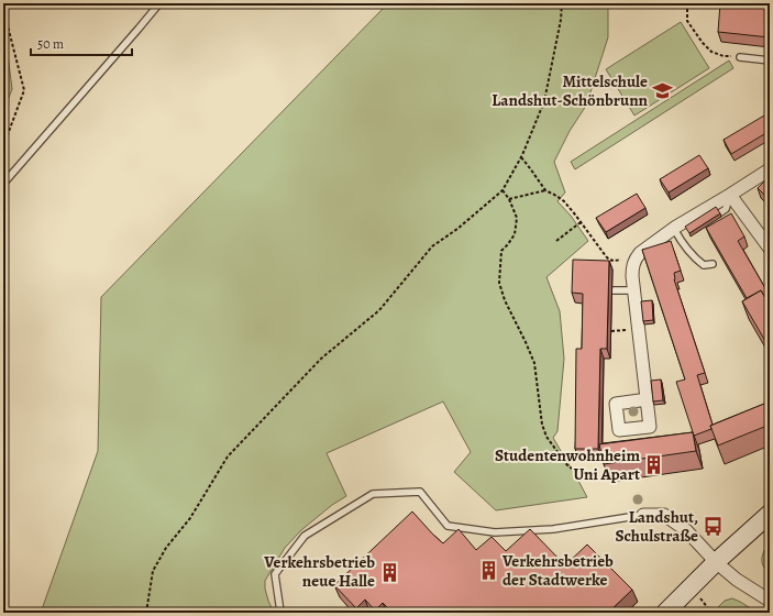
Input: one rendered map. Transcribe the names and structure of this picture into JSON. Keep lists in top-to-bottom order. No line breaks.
{"places":{"school or university":["Mittelschule Landshut-Schönbrunn"],"building":["Studentenwohnheim Uni Apart","Verkehrsbetrieb der Stadtwerke","Verkehrsbetrieb neue Halle"],"bus stop":["Landshut, Schulstraße"]},"scale_bar":"50 m"}
